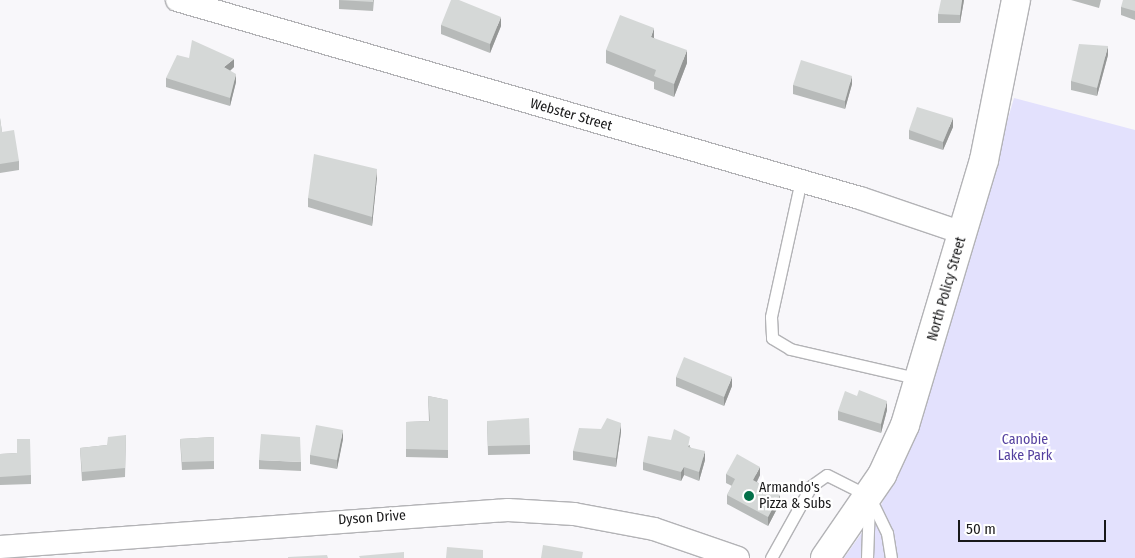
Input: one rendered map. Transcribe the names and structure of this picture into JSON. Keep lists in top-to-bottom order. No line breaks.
{"streets":{"street":["Webster Street","North Policy Street","Dyson Drive"]},"crossings":[["Webster Street","North Policy Street"]],"parks":["Canobie Lake Park"],"places":["Armando's Pizza & Subs"],"scale_bar":"50 m"}
